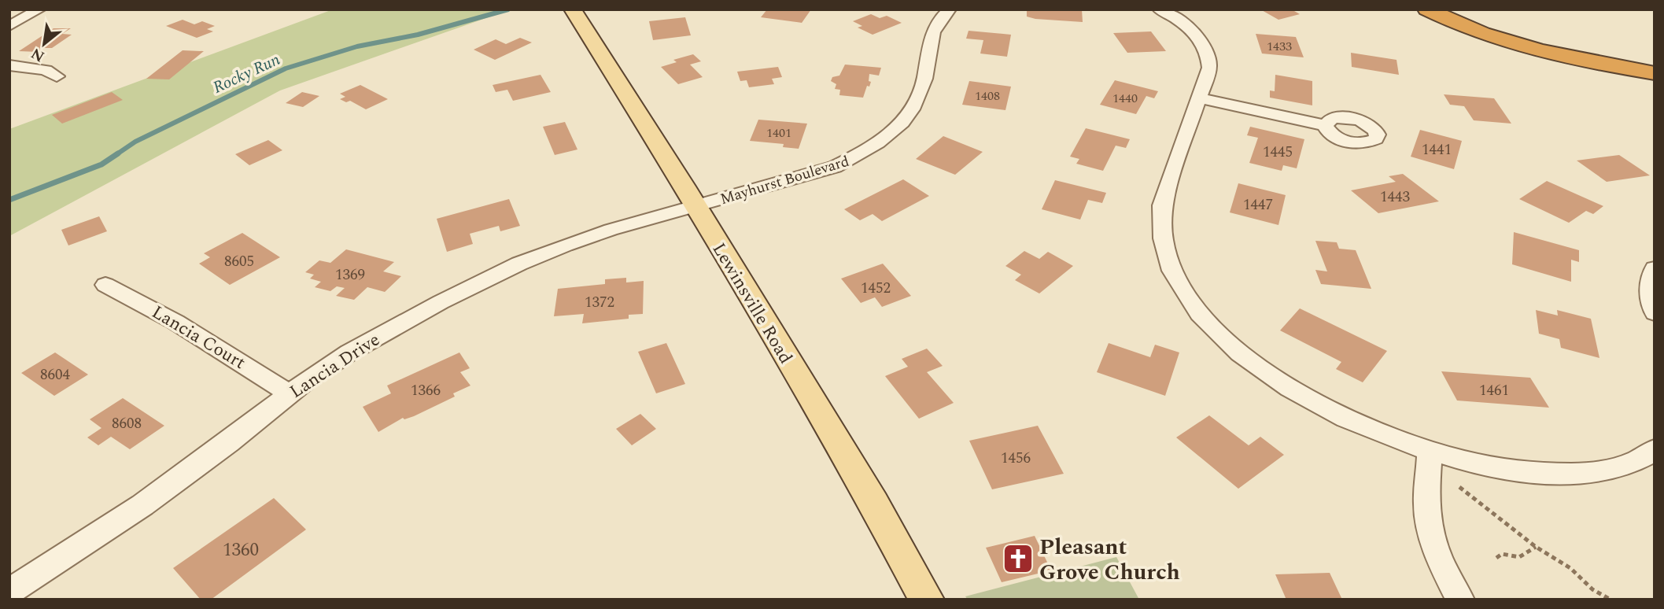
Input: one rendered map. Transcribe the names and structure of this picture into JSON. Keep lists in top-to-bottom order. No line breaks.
{"streets":{"main road":["Lewinsville Road"],"street":["Mayhurst Boulevard","Lancia Court","Lancia Drive"]},"crossings":[["Mayhurst Boulevard","Lewinsville Road"],["Mayhurst Boulevard","Lancia Drive"],["Lewinsville Road","Lancia Drive"],["Lancia Court","Lancia Drive"]],"water":["Rocky Run"],"places":{"church":["Pleasant Grove Church"]},"house_numbers":["1433","1408","1440","1401","1441","1445","1443","1447","8605","1369","1452","1372","8604","1366","1461","8608","1456","1360"],"north":"bottom left"}
